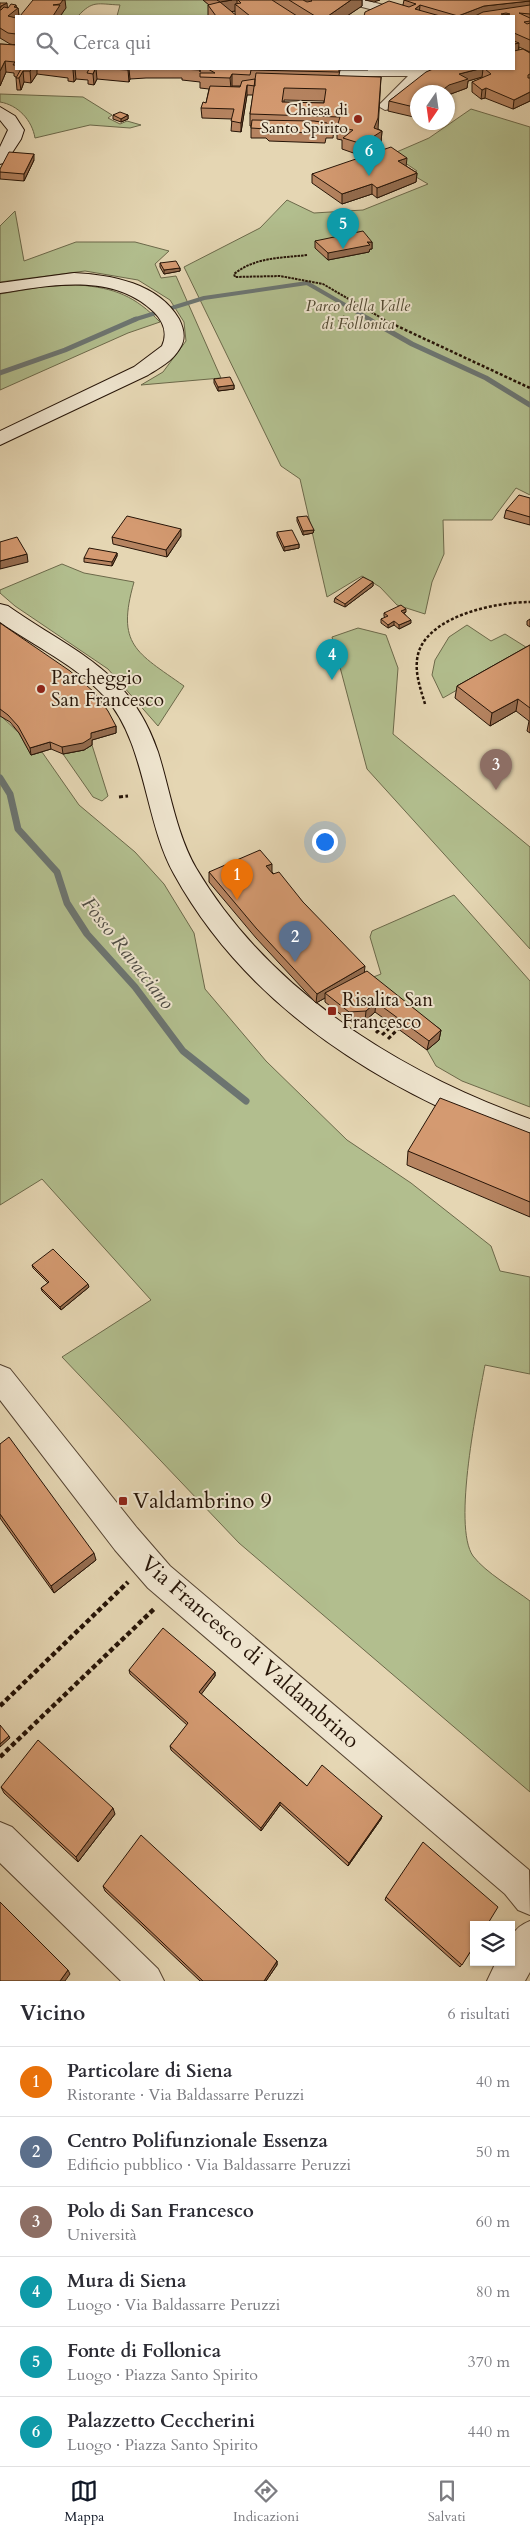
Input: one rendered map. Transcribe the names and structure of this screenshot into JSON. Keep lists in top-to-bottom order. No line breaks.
{"streets":{"street":["Via Francesco di Valdambrino"]},"water":["Fosso Ravacciano"],"parks":["Parco della Valle di Follonica"],"places":{"other":["Chiesa di Santo Spirito","Parcheggio San Francesco"],"transit":["Risalita San Francesco","Valdambrino 9"]},"north":"bottom","page":{"search":"Cerca qui","pins":["6","5","4","3","1","2"],"heading":["Vicino","6 risultati"],"list":[{"mark":"1","name":"Particolare di Siena","note":"Ristorante · Via Baldassarre Peruzzi","value":"40 m"},{"mark":"2","name":"Centro Polifunzionale Essenza","note":"Edificio pubblico · Via Baldassarre Peruzzi","value":"50 m"},{"mark":"3","name":"Polo di San Francesco","note":"Università","value":"60 m"},{"mark":"4","name":"Mura di Siena","note":"Luogo · Via Baldassarre Peruzzi","value":"80 m"},{"mark":"5","name":"Fonte di Follonica","note":"Luogo · Piazza Santo Spirito","value":"370 m"},{"mark":"6","name":"Palazzetto Ceccherini","note":"Luogo · Piazza Santo Spirito","value":"440 m"}],"nav":["Mappa","Indicazioni","Salvati"]}}
